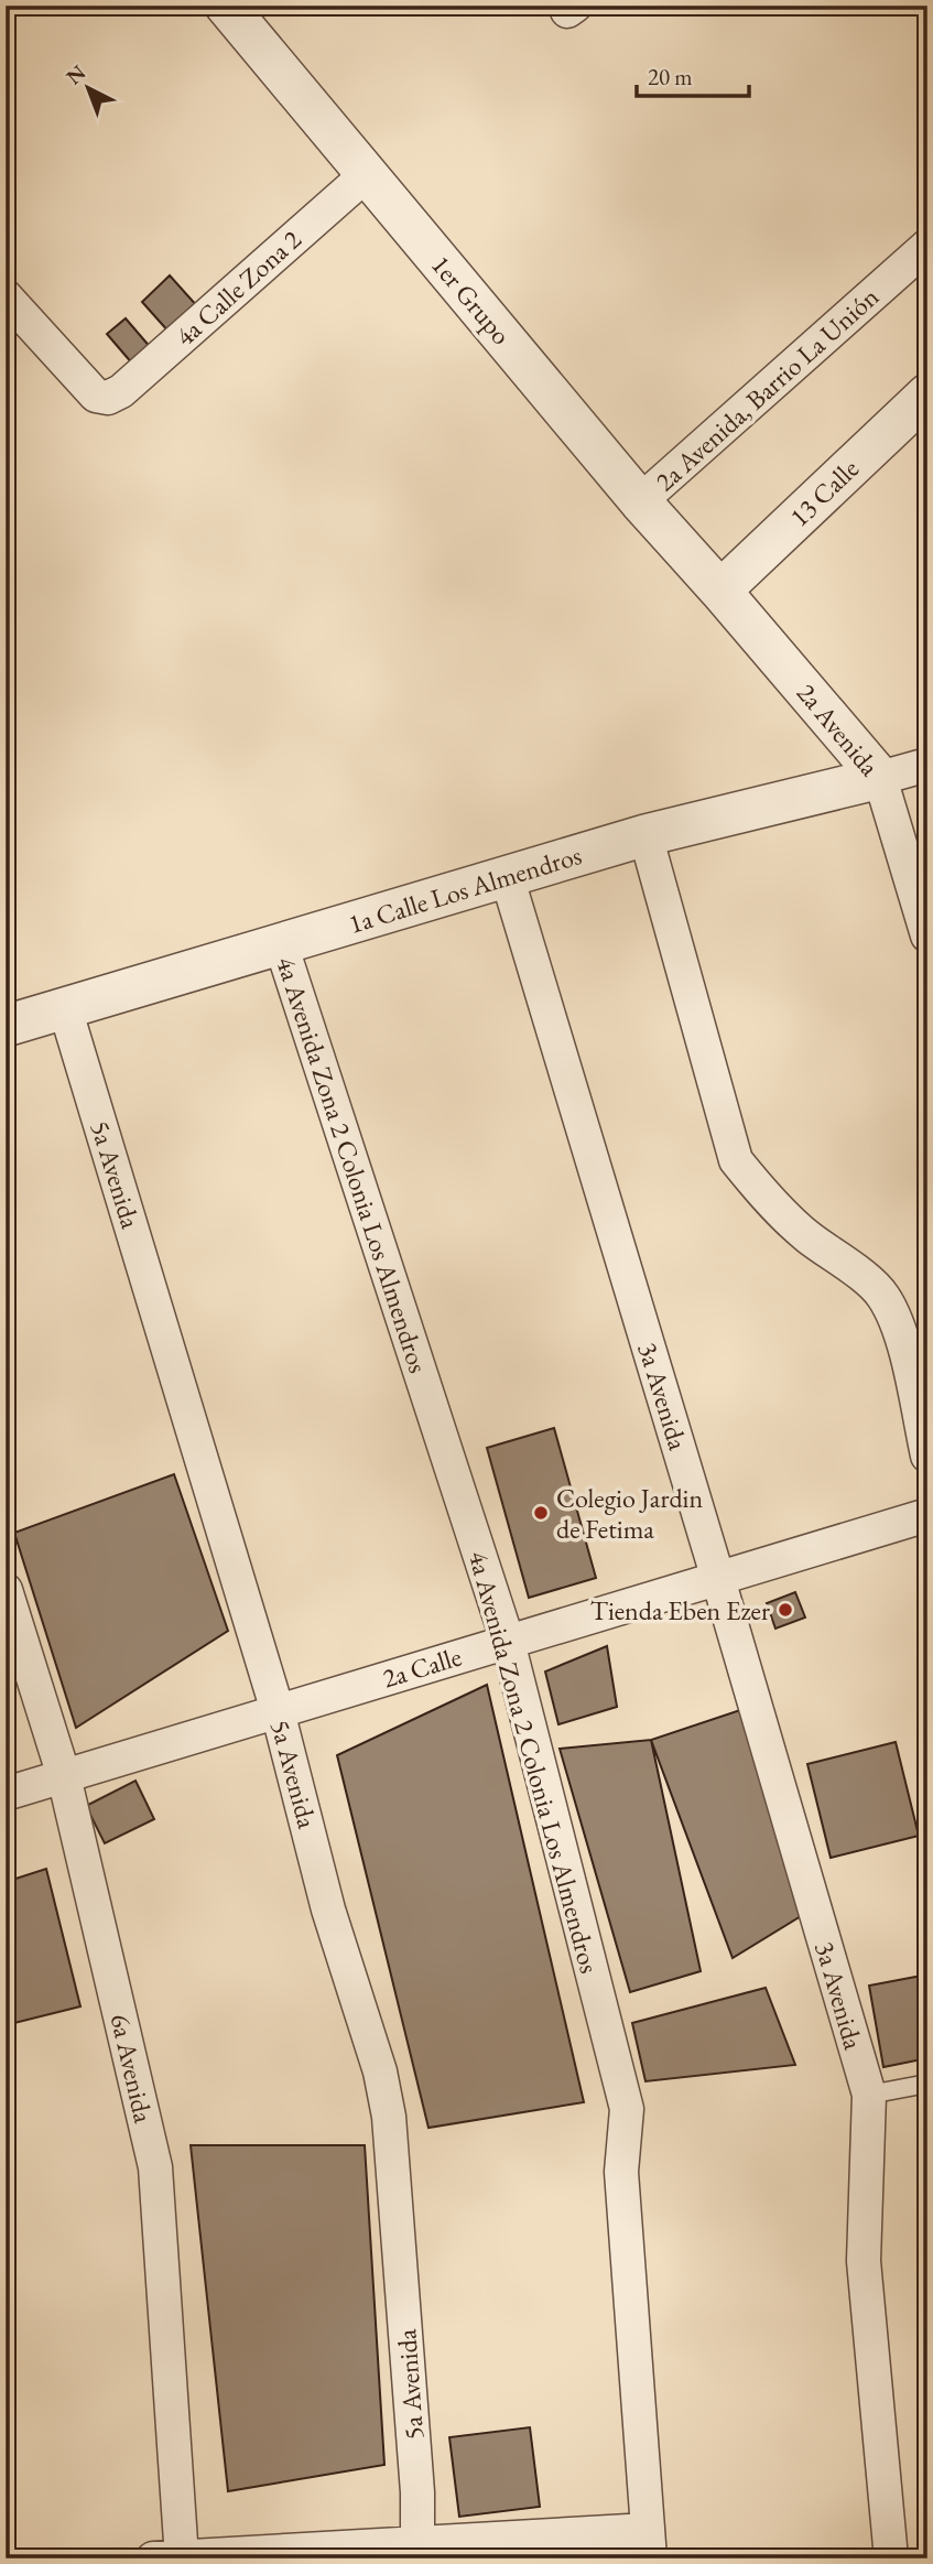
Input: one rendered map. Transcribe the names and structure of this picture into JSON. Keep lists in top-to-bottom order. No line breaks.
{"streets":{"street":["4a Calle Zona 2","1er Grupo","2a Avenida, Barrio La Unión","13 Calle","2a Avenida","1a Calle Los Almendros","4a Avenida Zona 2 Colonia Los Almendros","5a Avenida","3a Avenida","2a Calle","6a Avenida"]},"crossings":[["4a Calle Zona 2","1er Grupo"],["1er Grupo","2a Avenida, Barrio La Unión"],["1er Grupo","13 Calle"],["1er Grupo","2a Avenida"],["13 Calle","2a Avenida"],["2a Avenida","1a Calle Los Almendros"],["1a Calle Los Almendros","4a Avenida Zona 2 Colonia Los Almendros"],["1a Calle Los Almendros","5a Avenida"],["1a Calle Los Almendros","3a Avenida"],["4a Avenida Zona 2 Colonia Los Almendros","2a Calle"],["5a Avenida","2a Calle"],["3a Avenida","2a Calle"],["2a Calle","6a Avenida"]],"places":["Colegio Jardin de Fetima","Tienda Eben Ezer"],"scale_bar":"20 m","north":"top left"}
